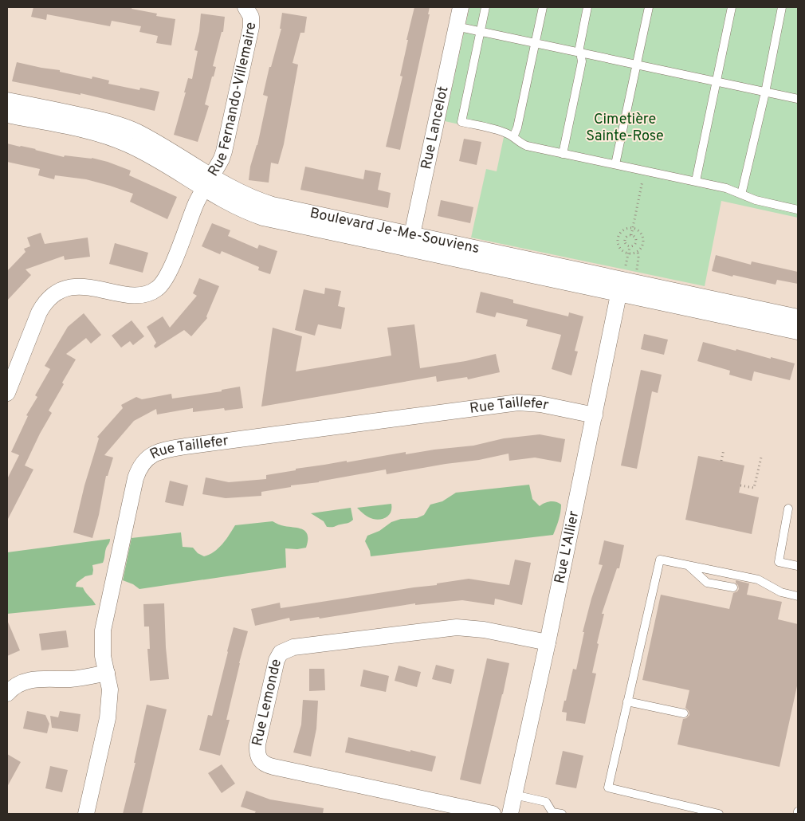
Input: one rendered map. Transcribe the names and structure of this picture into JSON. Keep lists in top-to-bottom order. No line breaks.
{"streets":{"street":["Rue Fernando-Villemaire","Rue Lancelot","Boulevard Je-Me-Souviens","Rue Taillefer","Rue L'Allier","Rue Lemonde"]},"crossings":[["Rue Fernando-Villemaire","Boulevard Je-Me-Souviens"],["Rue Lancelot","Boulevard Je-Me-Souviens"],["Boulevard Je-Me-Souviens","Rue L'Allier"],["Rue Taillefer","Rue L'Allier"],["Rue L'Allier","Rue Lemonde"]],"parks":["Cimetière Sainte-Rose"]}
